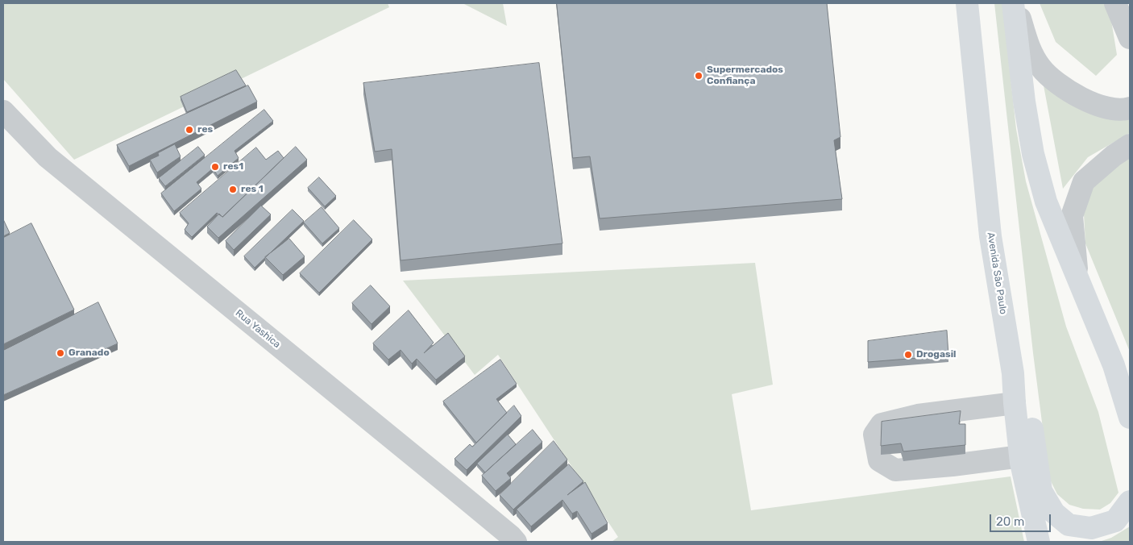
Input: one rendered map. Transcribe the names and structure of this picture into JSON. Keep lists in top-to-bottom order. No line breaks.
{"streets":{"main road":["Avenida São Paulo"],"street":["Rua Yashica"]},"places":["Supermercados Confiança","res","res1","res 1","Granado","Drogasil"],"scale_bar":"20 m"}
